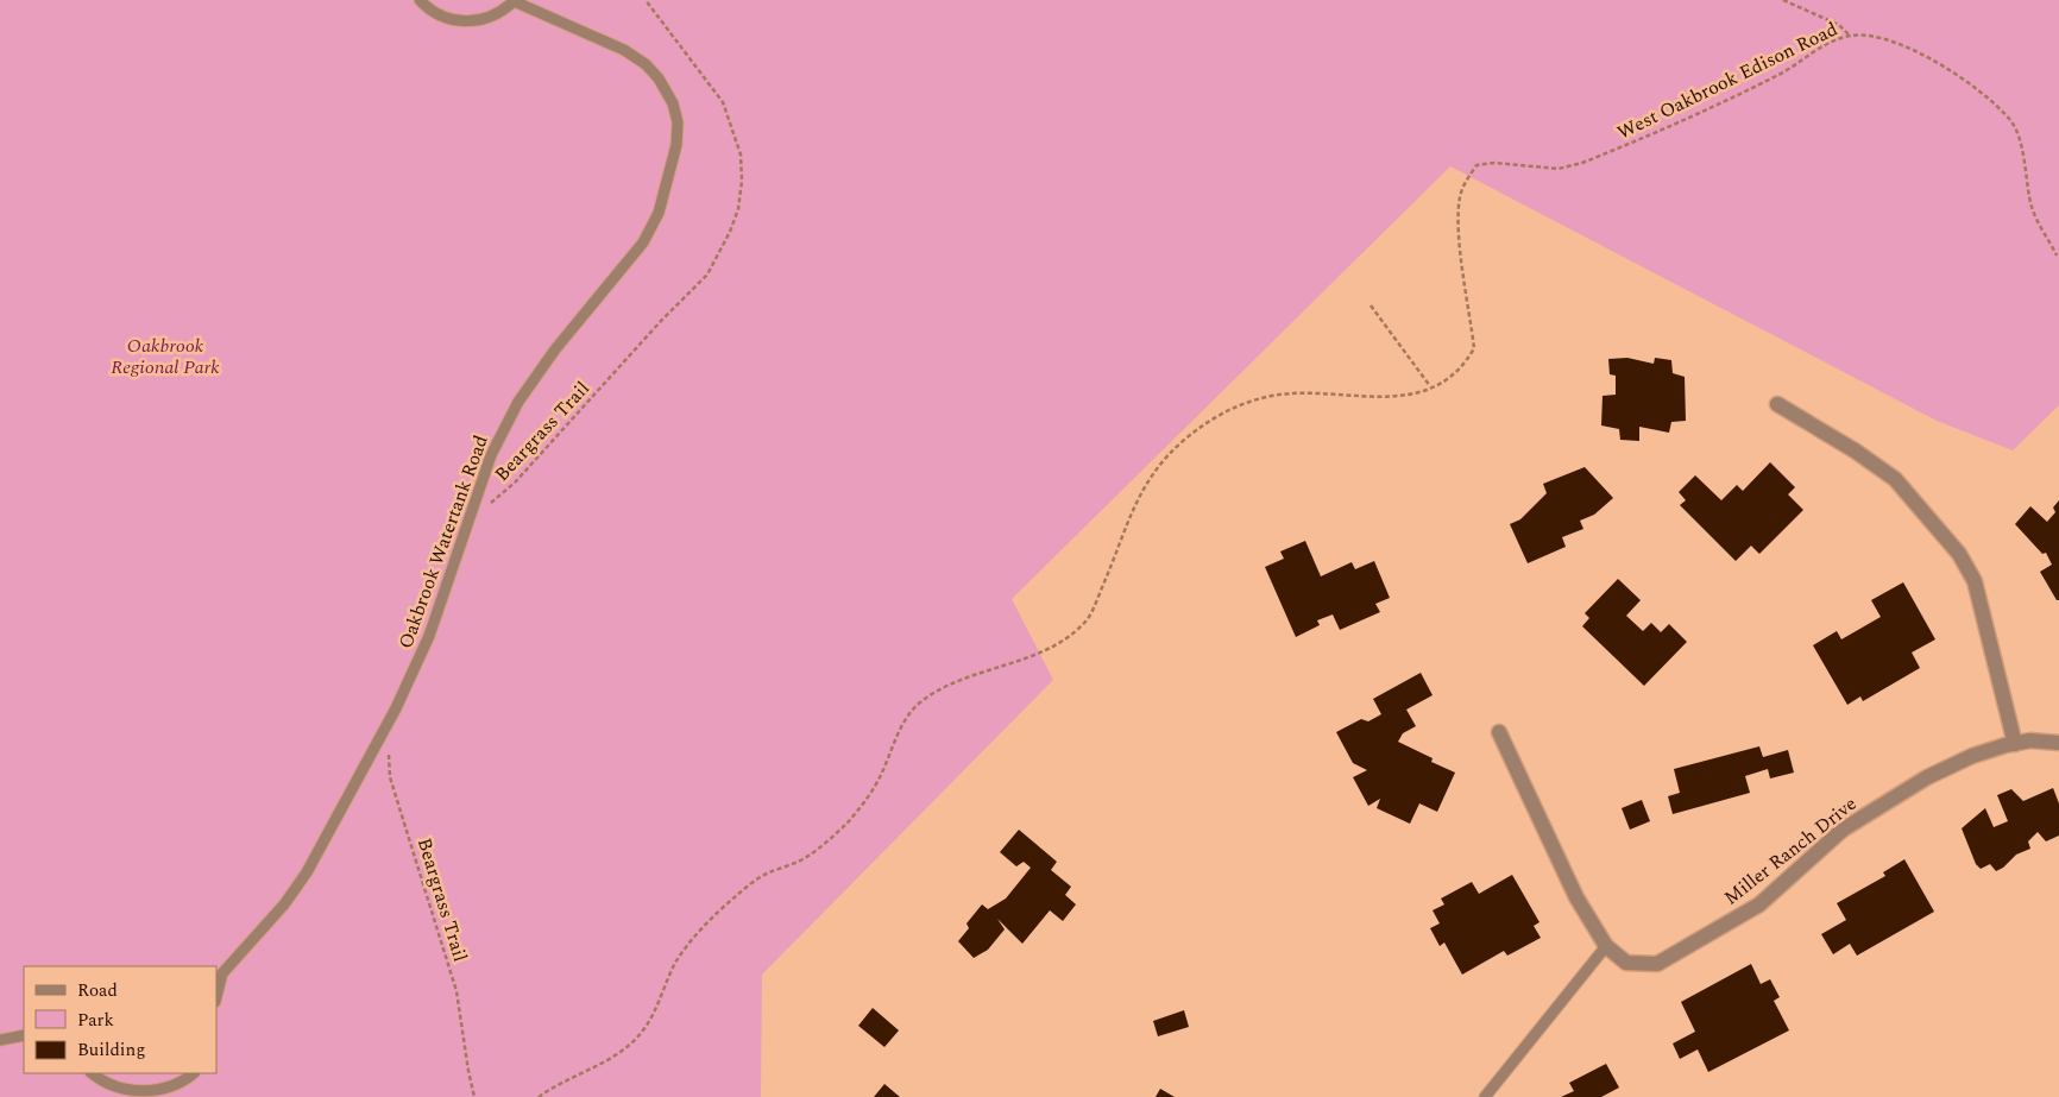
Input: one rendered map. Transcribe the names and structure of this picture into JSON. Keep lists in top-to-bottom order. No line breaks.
{"streets":{"street":["Miller Ranch Drive"],"lane":["Oakbrook Watertank Road"],"path":["West Oakbrook Edison Road","Beargrass Trail"]},"parks":["Oakbrook Regional Park"],"legend":["Road","Park","Building"]}
